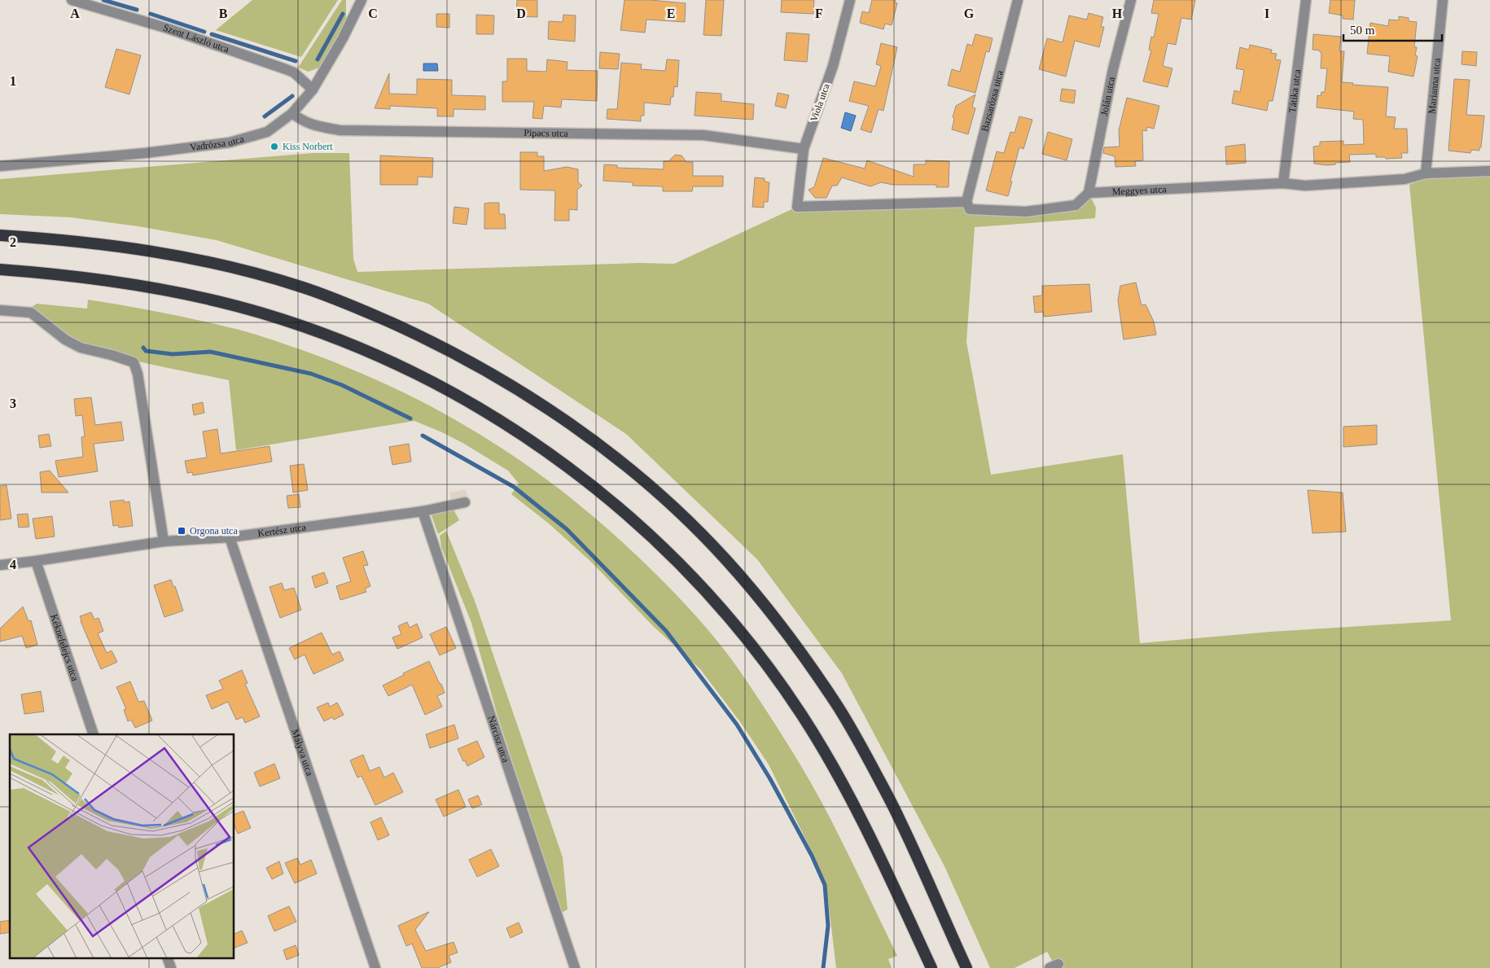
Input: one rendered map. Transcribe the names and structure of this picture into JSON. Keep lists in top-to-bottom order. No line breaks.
{"streets":{"street":["Szent László utca","Marianna utca","Tátika utca","Jolán utca","Bazsarózsa utca","Viola utca","Pipacs utca","Vadrózsa utca","Meggyes utca","Kertész utca","Kéknefelejcs utca","Nárcisz utca","Mályva utca"]},"crossings":[["Szent László utca","Vadrózsa utca"],["Marianna utca","Meggyes utca"],["Tátika utca","Meggyes utca"],["Jolán utca","Meggyes utca"],["Bazsarózsa utca","Viola utca"],["Viola utca","Pipacs utca"],["Pipacs utca","Vadrózsa utca"],["Kertész utca","Kéknefelejcs utca"],["Kertész utca","Nárcisz utca"],["Kertész utca","Mályva utca"]],"places":{"other":["Kiss Norbert"],"transit":["Orgona utca"]},"scale_bar":"50 m","grid":{"columns":["A","B","C","D","E","F","G","H","I"],"rows":["1","2","3","4"]}}
